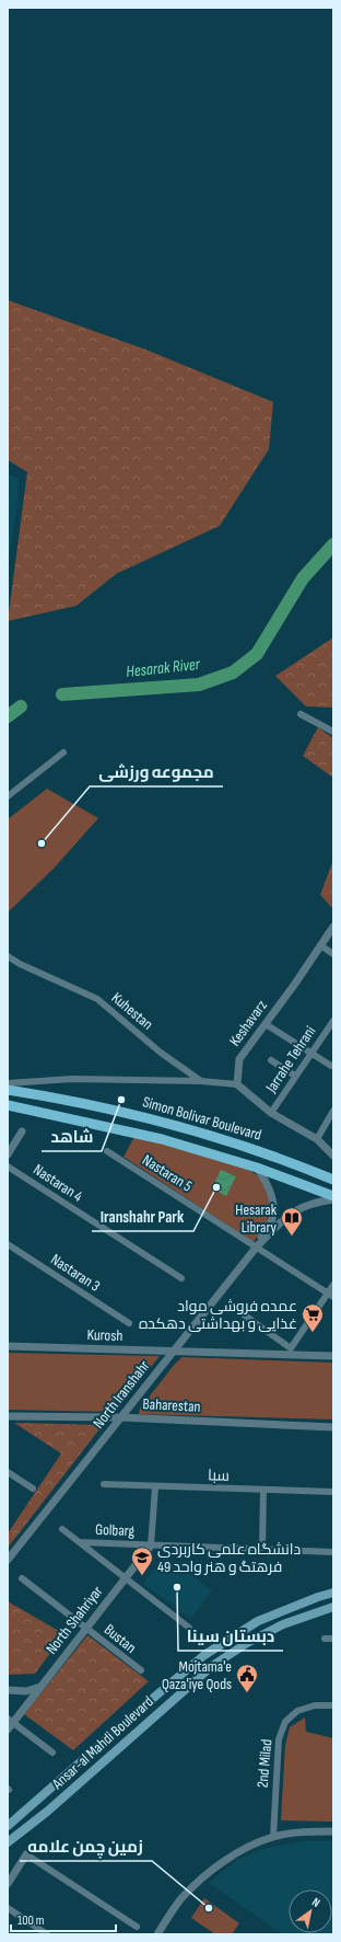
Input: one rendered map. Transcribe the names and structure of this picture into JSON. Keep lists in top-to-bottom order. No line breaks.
{"streets":{"main road":["Simon Bolivar Boulevard","Ansar-al Mahdi Boulevard"],"street":["Kuhestan","Keshavarz","Jarrahe Tehrani","Nastaran 5","Nastaran 4","Nastaran 3","Kurosh","North Iranshahr","Baharestan","سبا","Golbarg","North Shahriyar","Bustan","2nd Milad"]},"crossings":[["Kuhestan","Keshavarz"],["Nastaran 5","North Iranshahr"],["Kurosh","North Iranshahr"],["North Iranshahr","Baharestan"],["Golbarg","North Shahriyar"],["North Shahriyar","Bustan"]],"water":["Hesarak River"],"places":{"other":["مجموعه ورزشی","شاهد","Iranshahr Park","دبستان سینا","زمین چمن علامه"],"library":["Hesarak Library"],"supermarket":["عمده فروشی مواد غذایی و بهداشتی دهکده"],"school or university":["دانشگاه علمی کاربردی فرهتگ و هنر واحد 49"],"public building":["Mojtama'e Qaza'iye Qods"]},"scale_bar":"100 m","north":"top right"}
